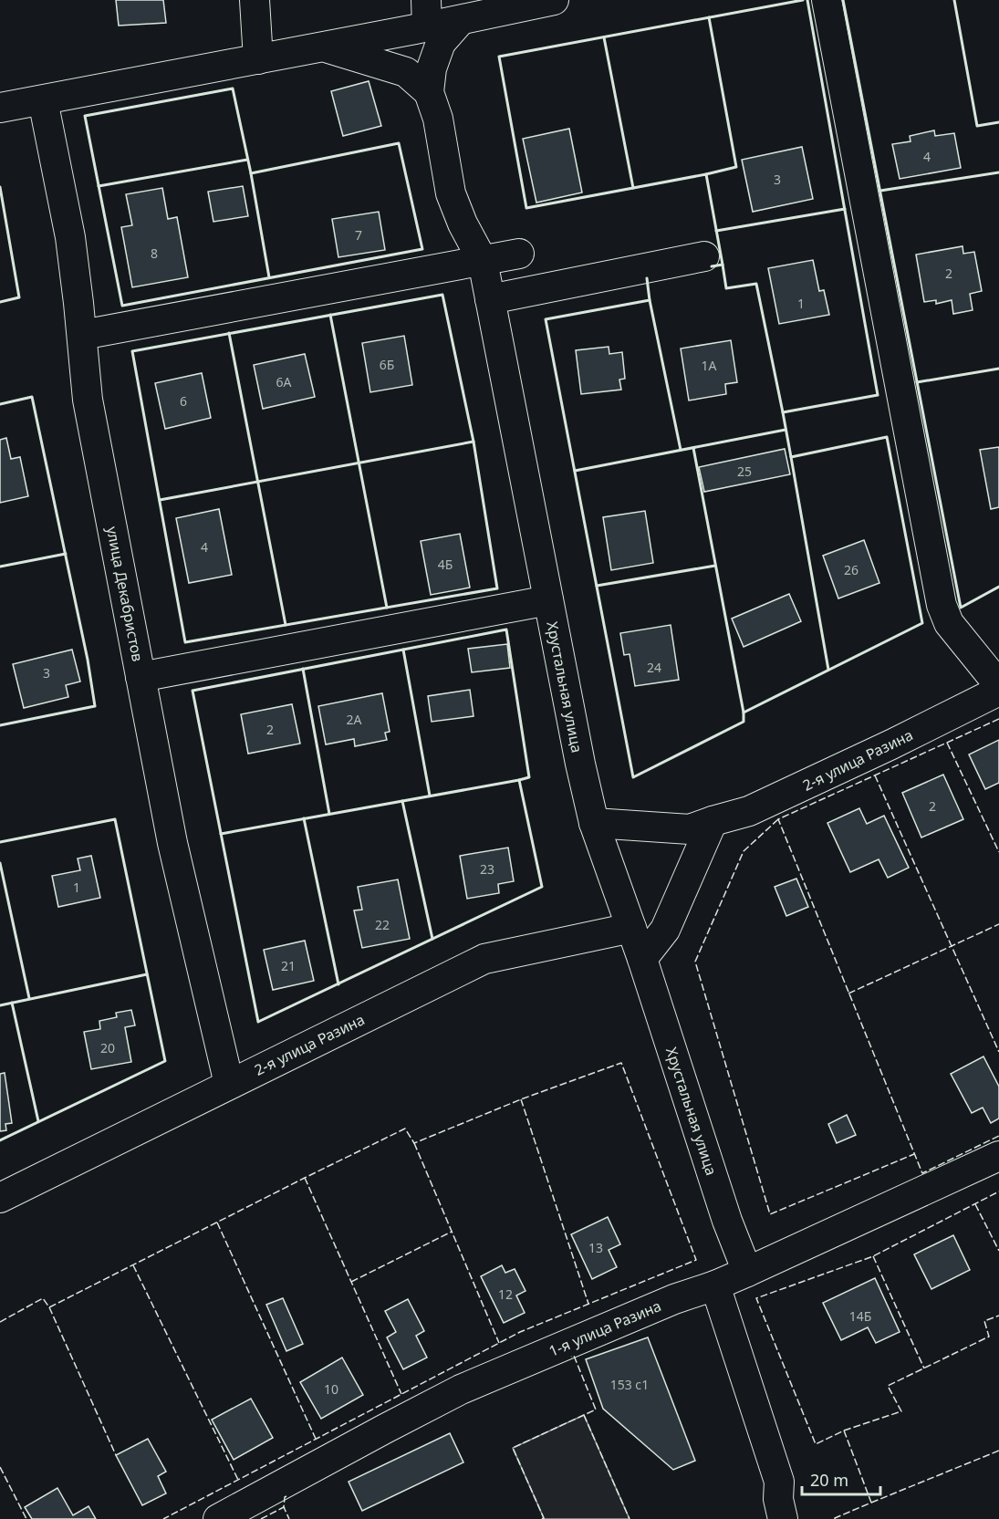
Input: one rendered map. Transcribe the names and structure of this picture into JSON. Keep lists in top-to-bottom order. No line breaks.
{"streets":{"street":["улица Декабристов","Хрустальная улица","2-я улица Разина","1-я улица Разина"]},"crossings":[["улица Декабристов","2-я улица Разина"],["Хрустальная улица","2-я улица Разина"],["Хрустальная улица","1-я улица Разина"]],"house_numbers":["4","3","7","8","2","1","6Б","1А","6А","6","25","4","4Б","26","24","3","2А","2","2","23","1","22","21","20","13","12","14Б","153 с1","10"],"scale_bar":"20 m"}
